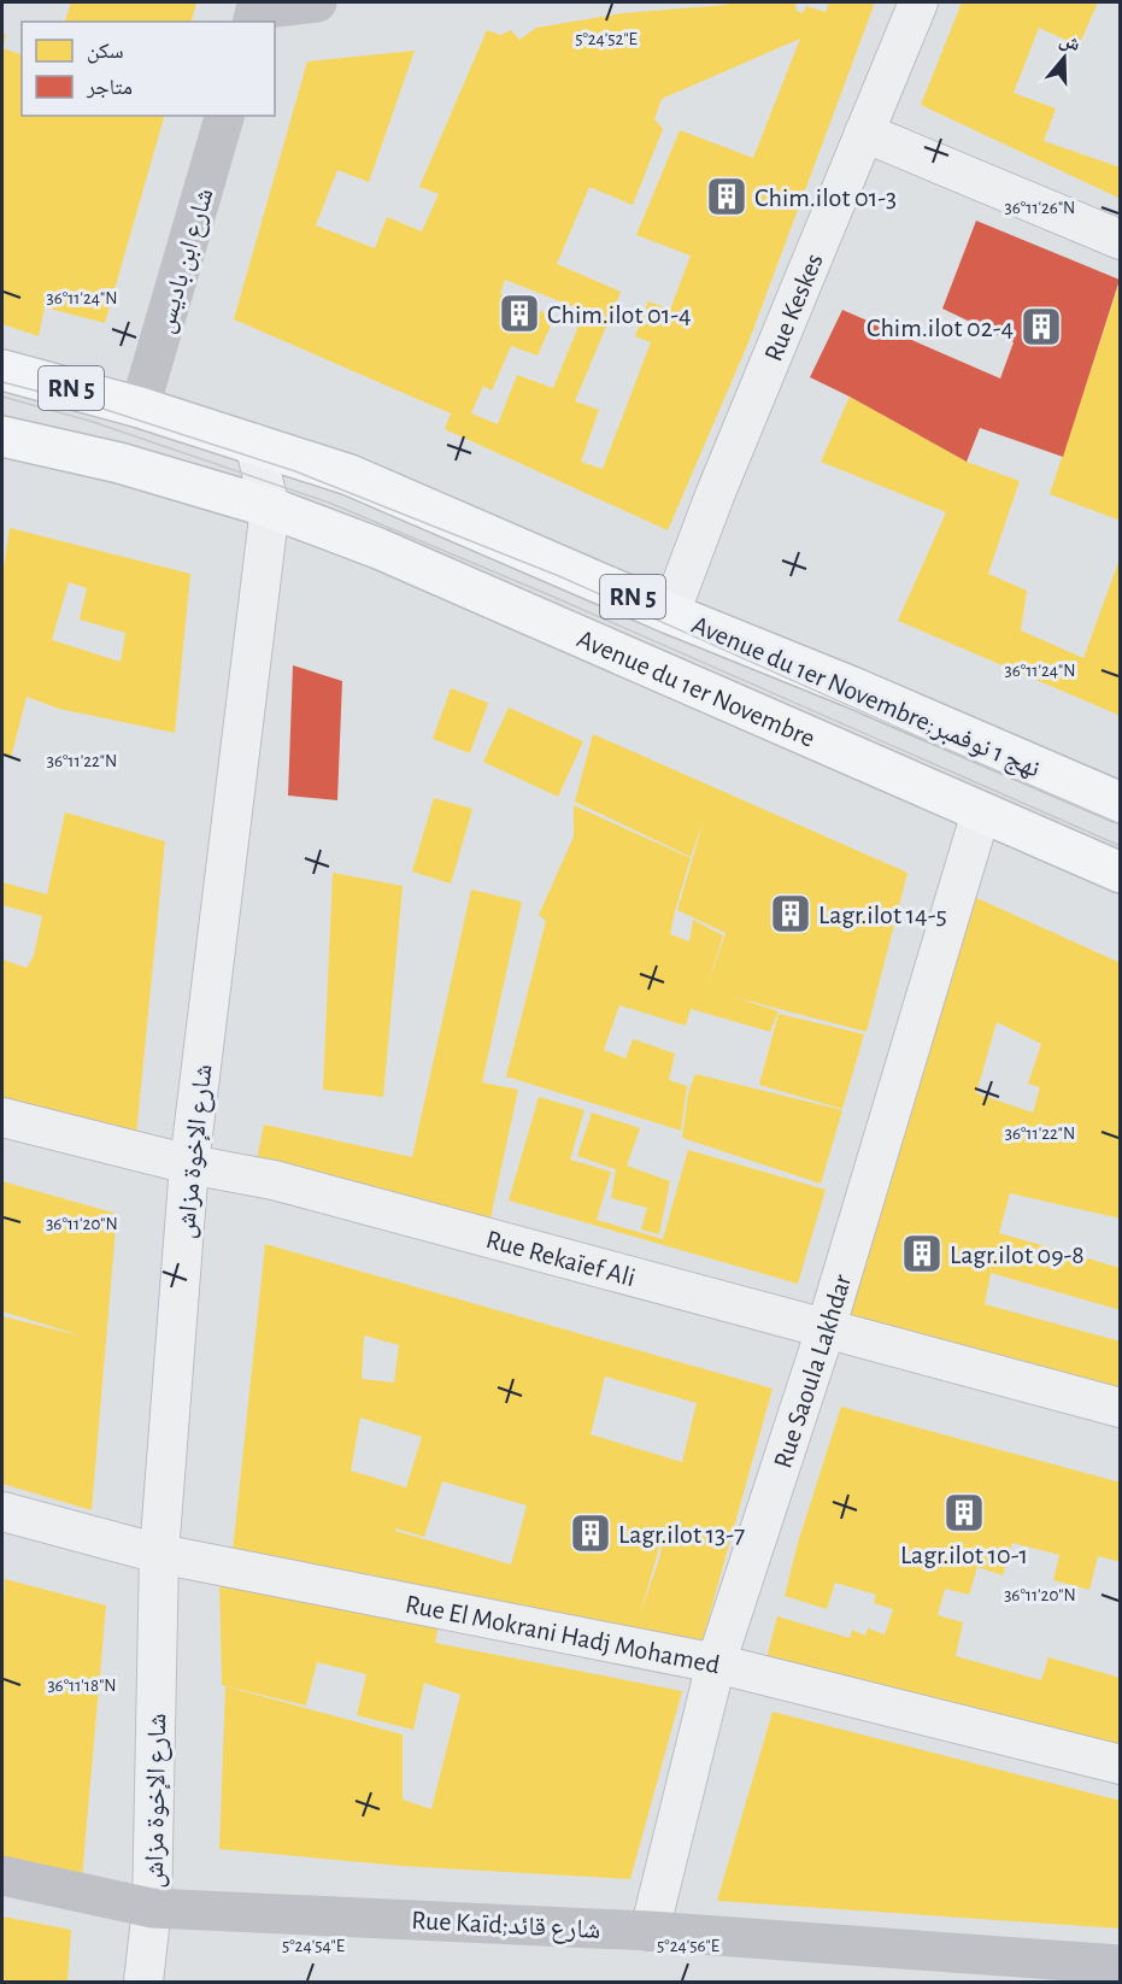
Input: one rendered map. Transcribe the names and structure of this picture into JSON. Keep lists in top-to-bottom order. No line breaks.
{"streets":{"main road":["RN 5","Avenue du 1er Novembre","Avenue du 1er Novembre;نهج 1 نوفمبر"],"street":["شارع ابن باديس","Rue Keskes","شارع الإخوة مزاش","Rue Rekaïef Ali","Rue Saoula Lakhdar","Rue El Mokrani Hadj Mohamed","Rue Kaïd;شارع قائد"]},"crossings":[["شارع ابن باديس","Avenue du 1er Novembre;نهج 1 نوفمبر"],["Rue Keskes","Avenue du 1er Novembre;نهج 1 نوفمبر"],["RN 5","Avenue du 1er Novembre"],["RN 5","شارع الإخوة مزاش"],["Avenue du 1er Novembre","شارع الإخوة مزاش"],["Avenue du 1er Novembre","Rue Saoula Lakhdar"],["Avenue du 1er Novembre;نهج 1 نوفمبر","شارع الإخوة مزاش"],["شارع الإخوة مزاش","Rue Rekaïef Ali"],["شارع الإخوة مزاش","Rue El Mokrani Hadj Mohamed"],["شارع الإخوة مزاش","Rue Kaïd;شارع قائد"],["Rue Rekaïef Ali","Rue Saoula Lakhdar"],["Rue Saoula Lakhdar","Rue El Mokrani Hadj Mohamed"],["Rue Saoula Lakhdar","Rue Kaïd;شارع قائد"]],"places":{"building":["Chim.ilot 01-3","Chim.ilot 01-4","Chim.ilot 02-4","Lagr.ilot 14-5","Lagr.ilot 09-8","Lagr.ilot 10-1","Lagr.ilot 13-7"]},"legend":["سكن","متاجر"],"north":"top","coordinates":["5°24'52\"E","36°11'26\"N","36°11'24\"N","36°11'22\"N","36°11'20\"N","36°11'18\"N","5°24'54\"E","5°24'56\"E"]}
